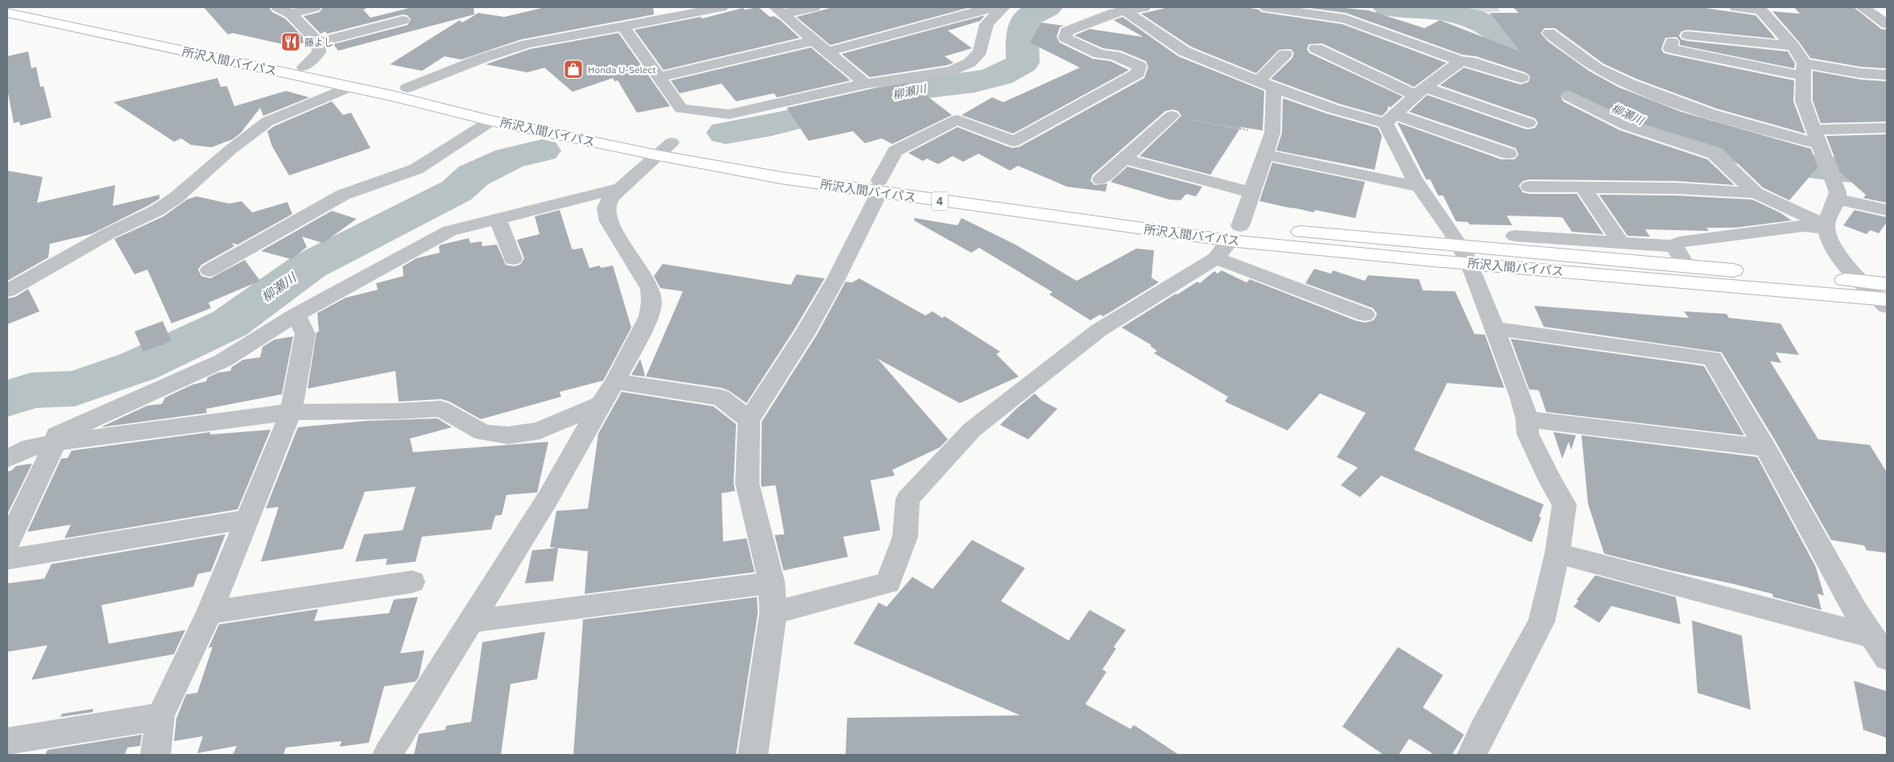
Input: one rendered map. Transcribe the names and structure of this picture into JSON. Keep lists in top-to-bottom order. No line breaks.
{"streets":{"main road":["所沢入間バイパス","4"]},"water":["柳瀬川"],"places":{"restaurant":["藤よし"],"shop":["Honda U-Select"]}}
